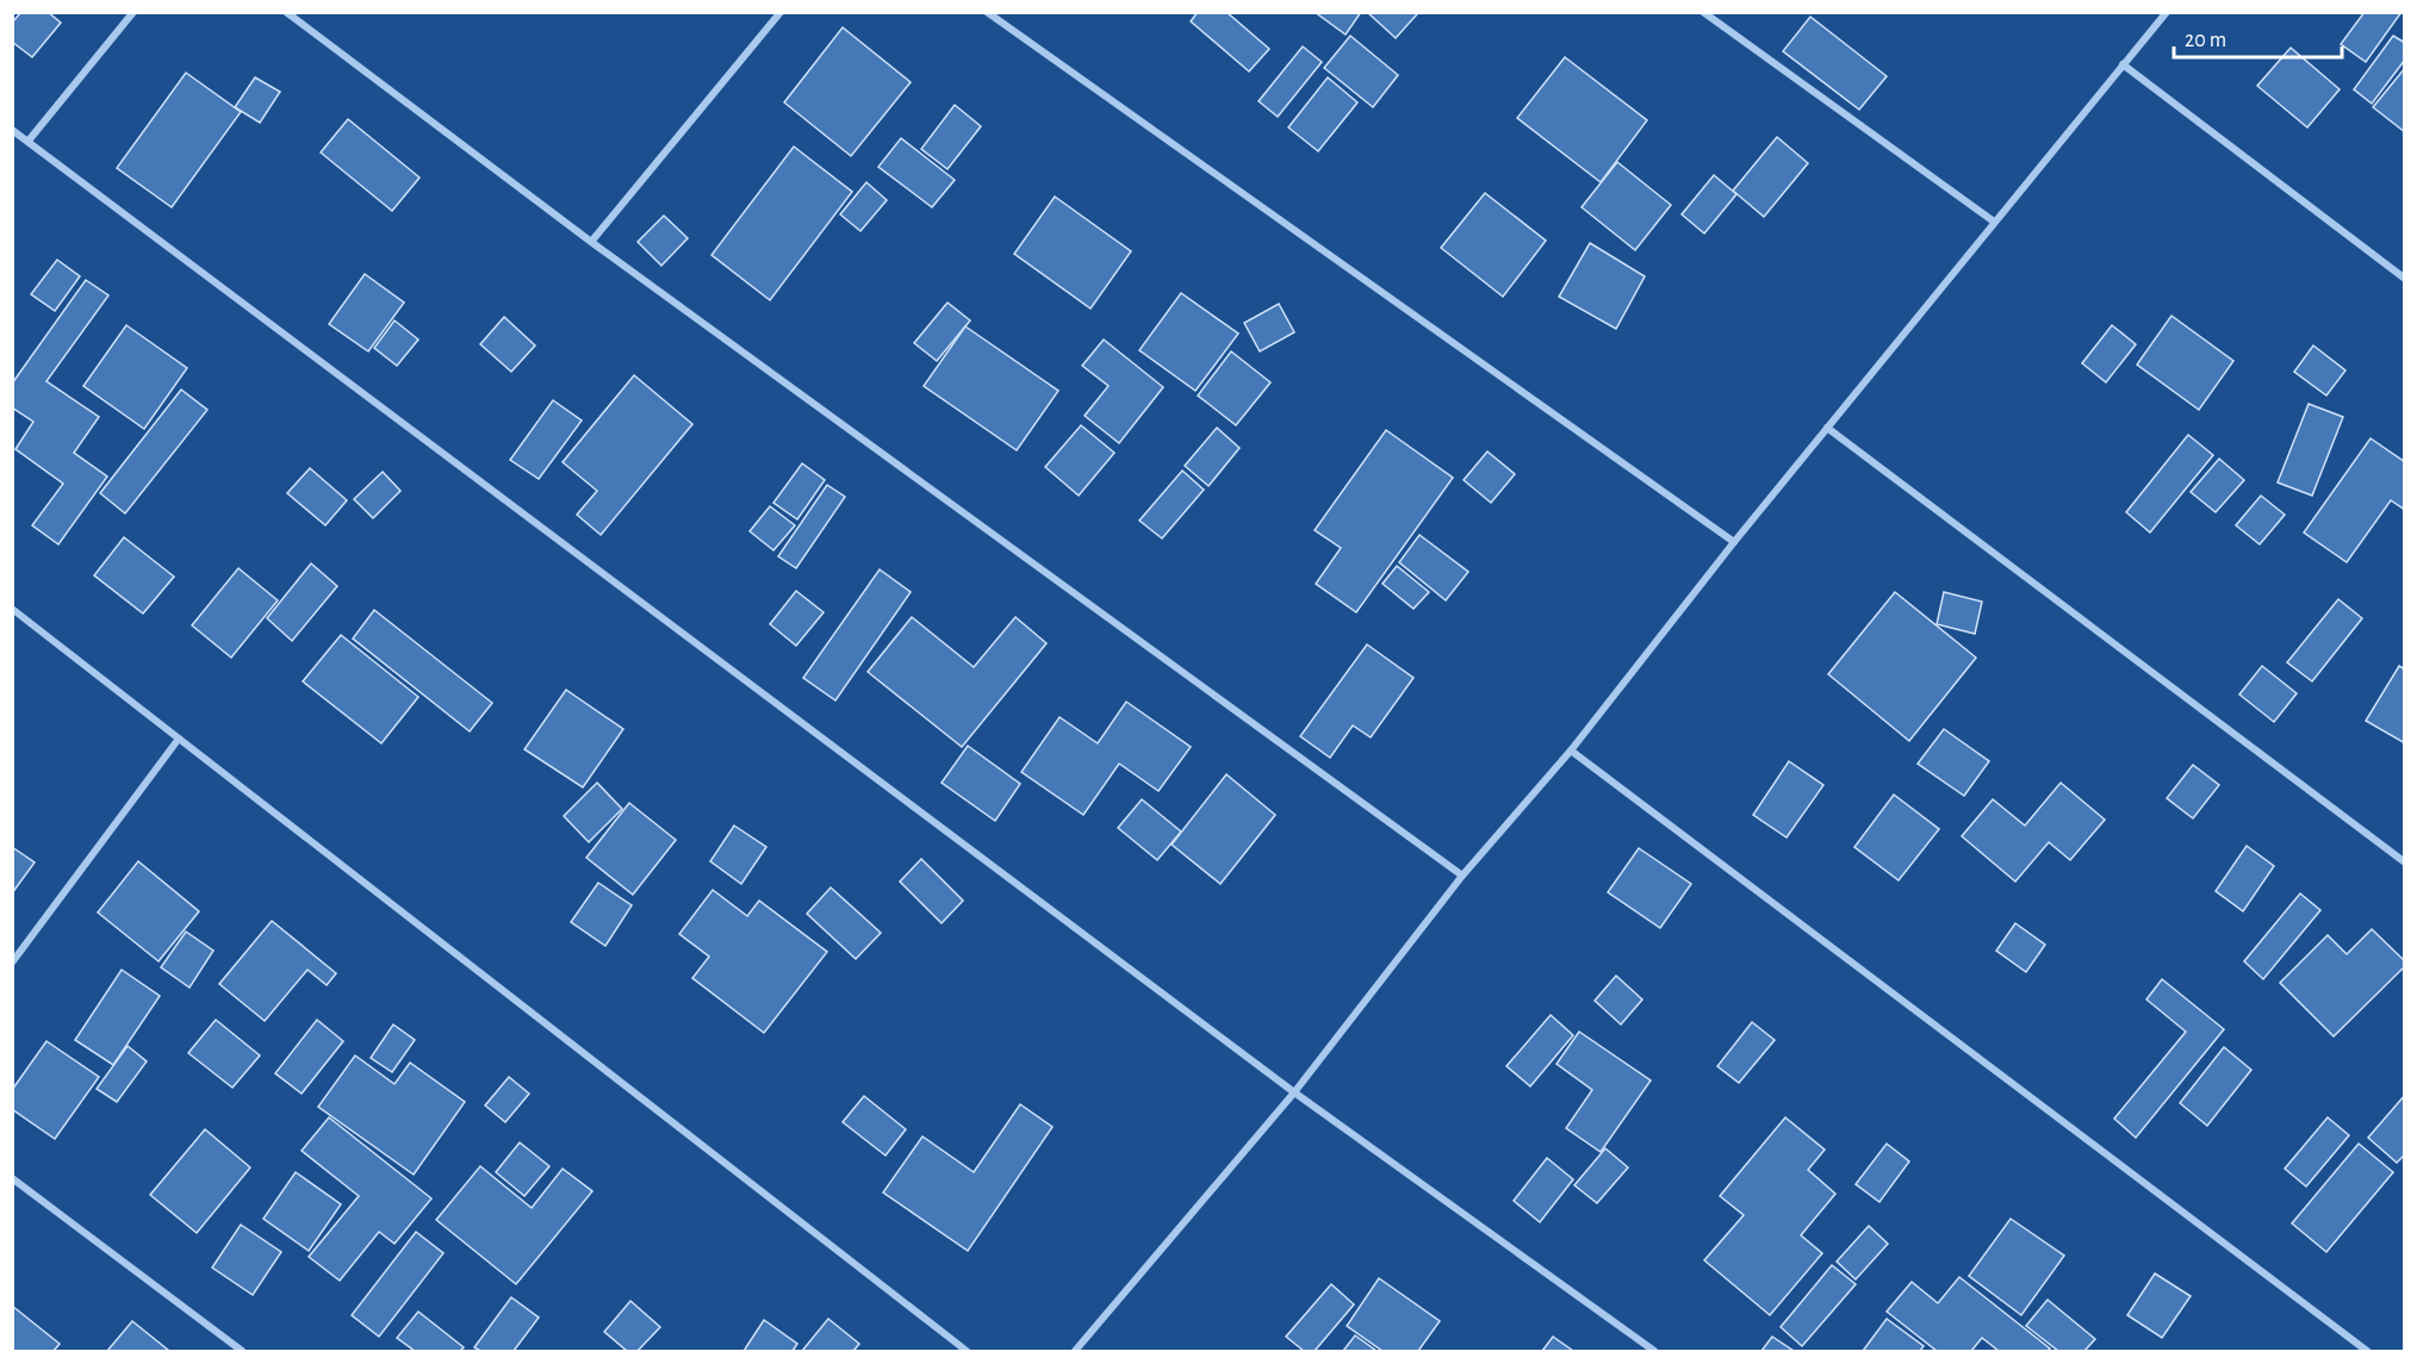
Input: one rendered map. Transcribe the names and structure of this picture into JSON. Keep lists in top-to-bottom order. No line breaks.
{"scale_bar":"20 m"}
